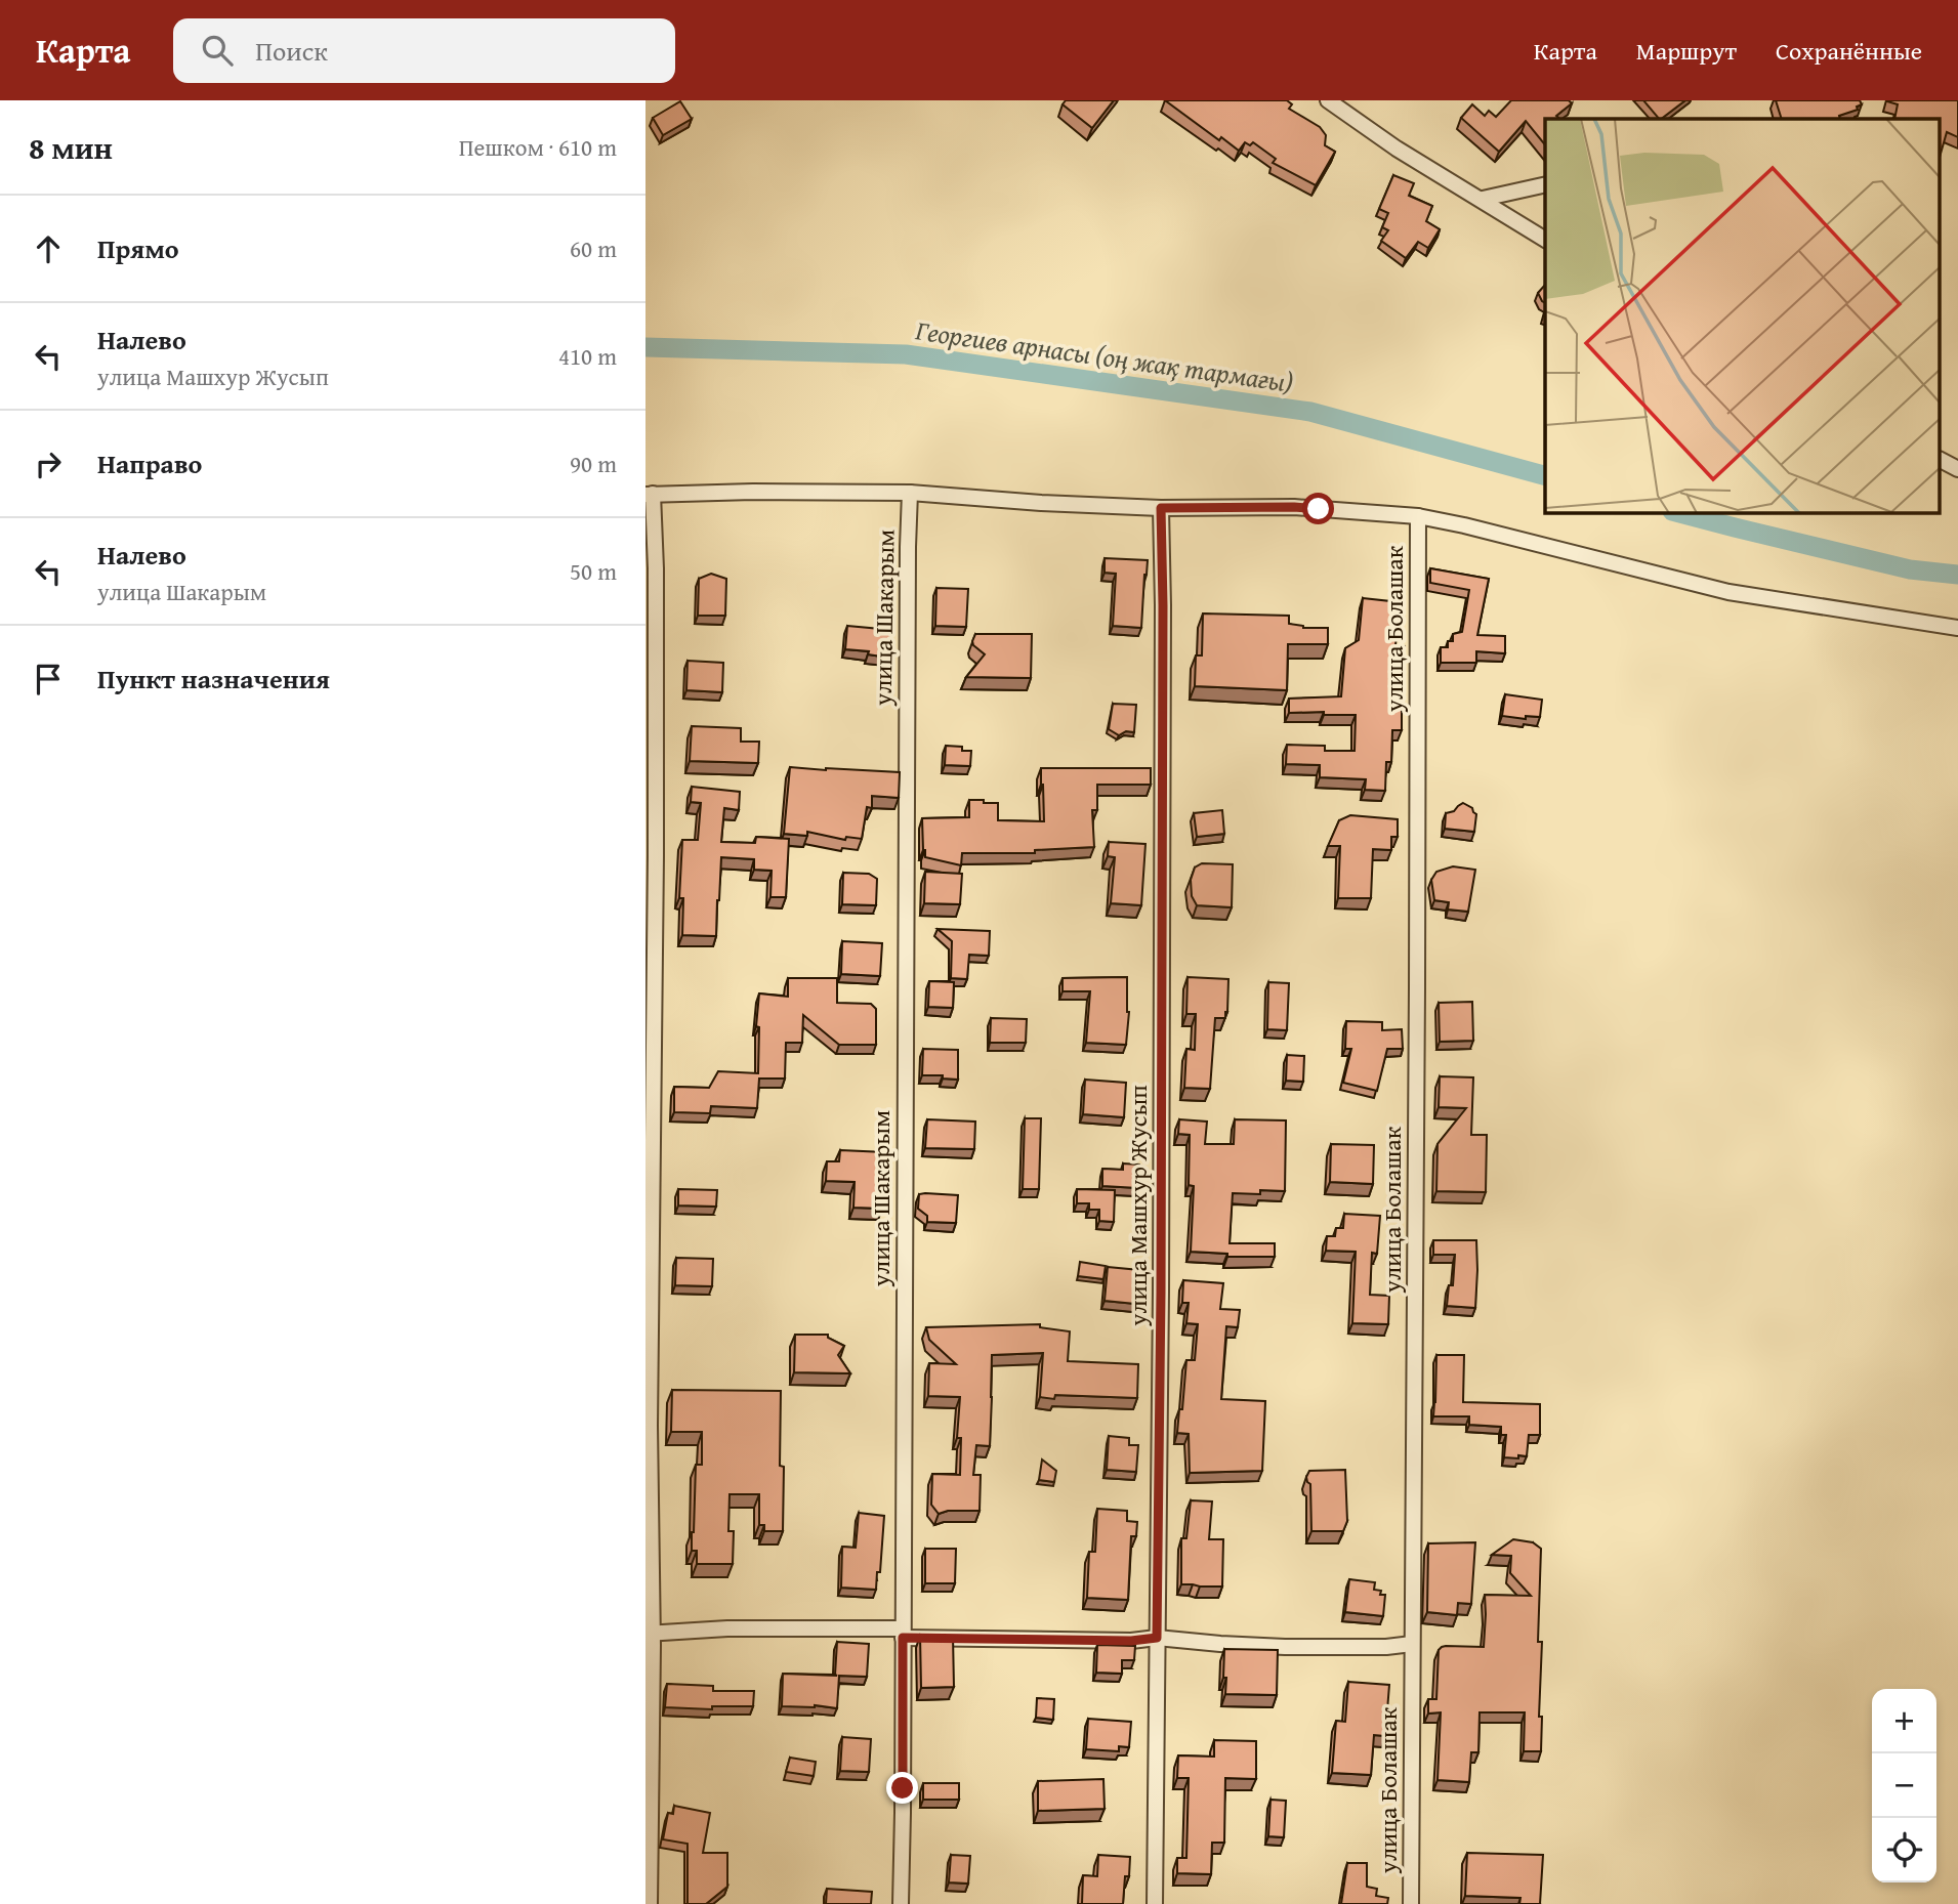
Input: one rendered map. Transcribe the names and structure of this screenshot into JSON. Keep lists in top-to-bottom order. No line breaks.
{"streets":{"street":["улица Шакарым","улица Болашак","улица Машхур Жусып"]},"water":["Георгиев арнасы (оң жақ тармағы)"],"page":{"header":"Карта","search":"Поиск","nav":["Карта","Маршрут","Сохранённые"],"heading":["8 мин","Пешком · 610 m"],"list":[["Прямо","60 m"],["Налево","улица Машхур Жусып","410 m"],["Направо","90 m"],["Налево","улица Шакарым","50 m"],"Пункт назначения"],"map_buttons":["+","−"]}}
